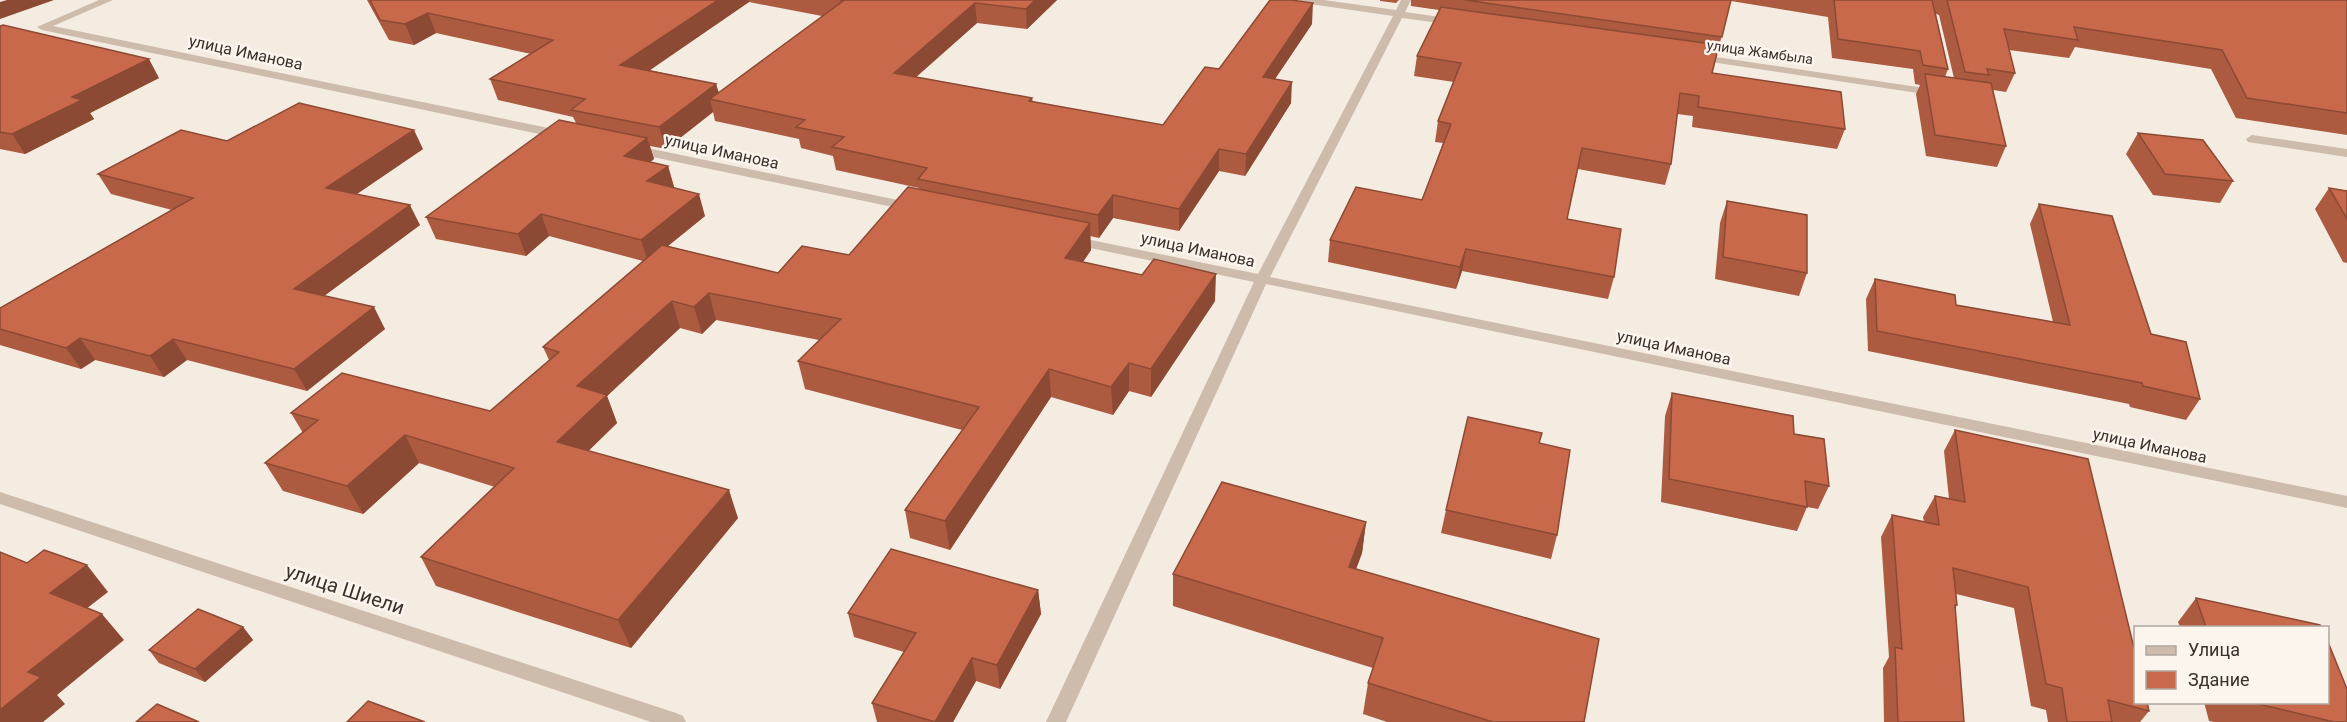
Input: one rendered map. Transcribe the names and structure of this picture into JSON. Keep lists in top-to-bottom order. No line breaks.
{"streets":{"street":["улица Иманова","улица Жамбыла","улица Шиели"]},"legend":["Улица","Здание"]}
